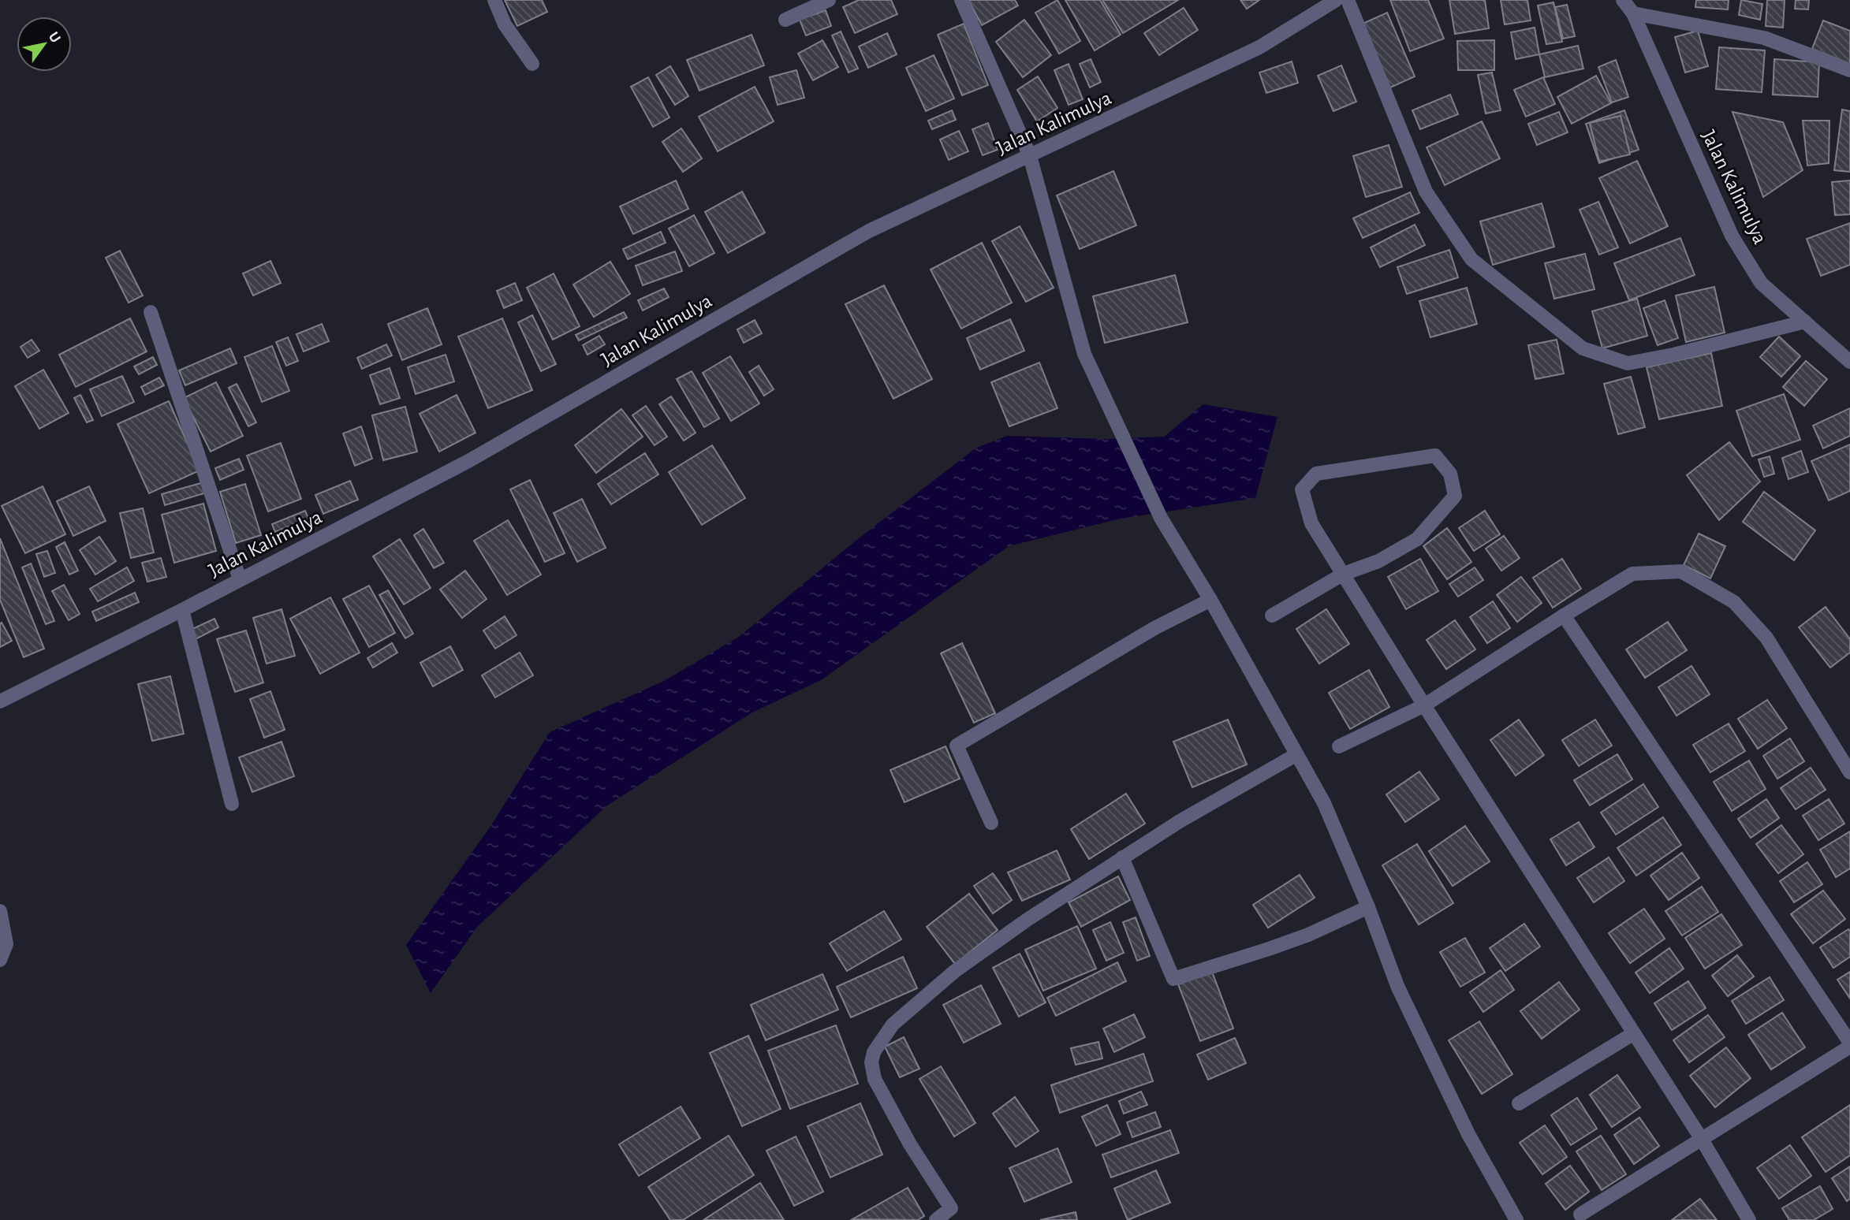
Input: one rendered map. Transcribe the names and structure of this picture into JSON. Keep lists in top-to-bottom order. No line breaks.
{"streets":{"street":["Jalan Kalimulya"]},"north":"top right"}
